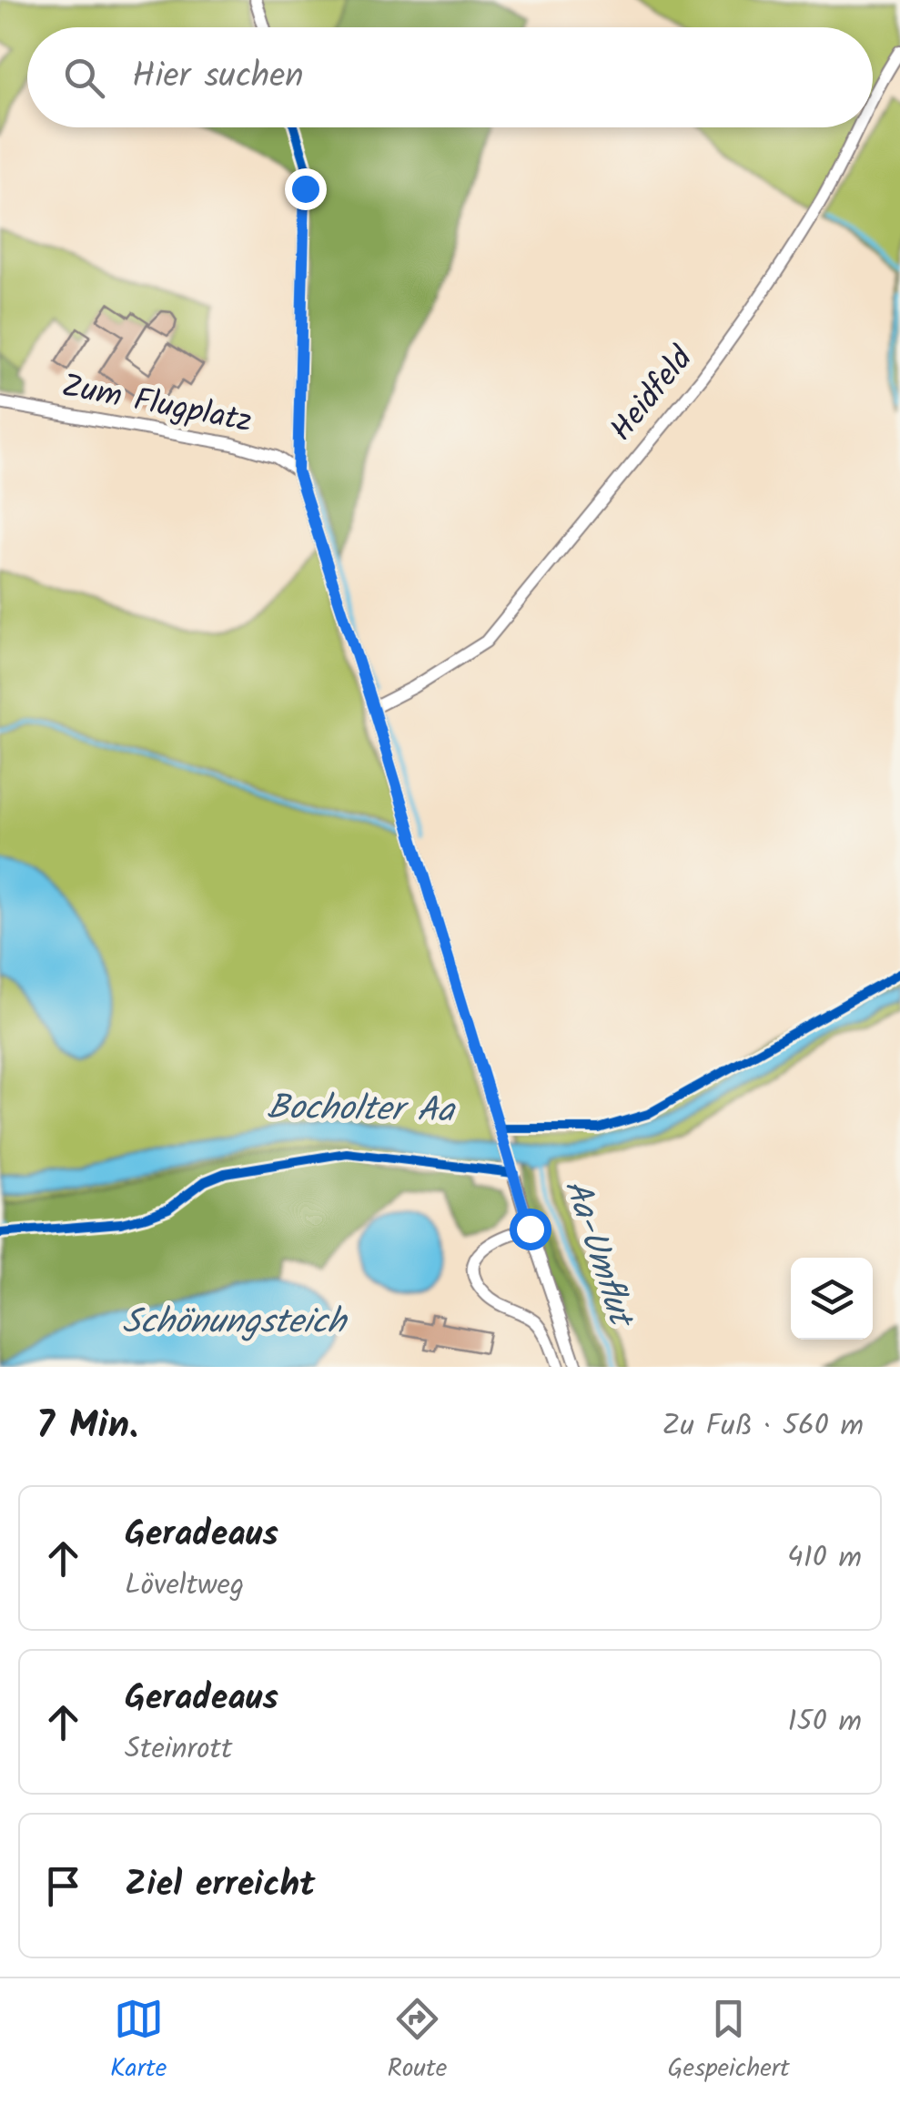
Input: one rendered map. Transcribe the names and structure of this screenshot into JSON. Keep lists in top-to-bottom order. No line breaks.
{"streets":{"street":["Heidfeld","Zum Flugplatz"]},"water":["Bocholter Aa","Aa-Umflut","Schönungsteich"],"page":{"search":"Hier suchen","heading":["7 Min.","Zu Fuß · 560 m"],"list":[["Geradeaus","Löveltweg","410 m"],["Geradeaus","Steinrott","150 m"],"Ziel erreicht"],"nav":["Karte","Route","Gespeichert"]}}
